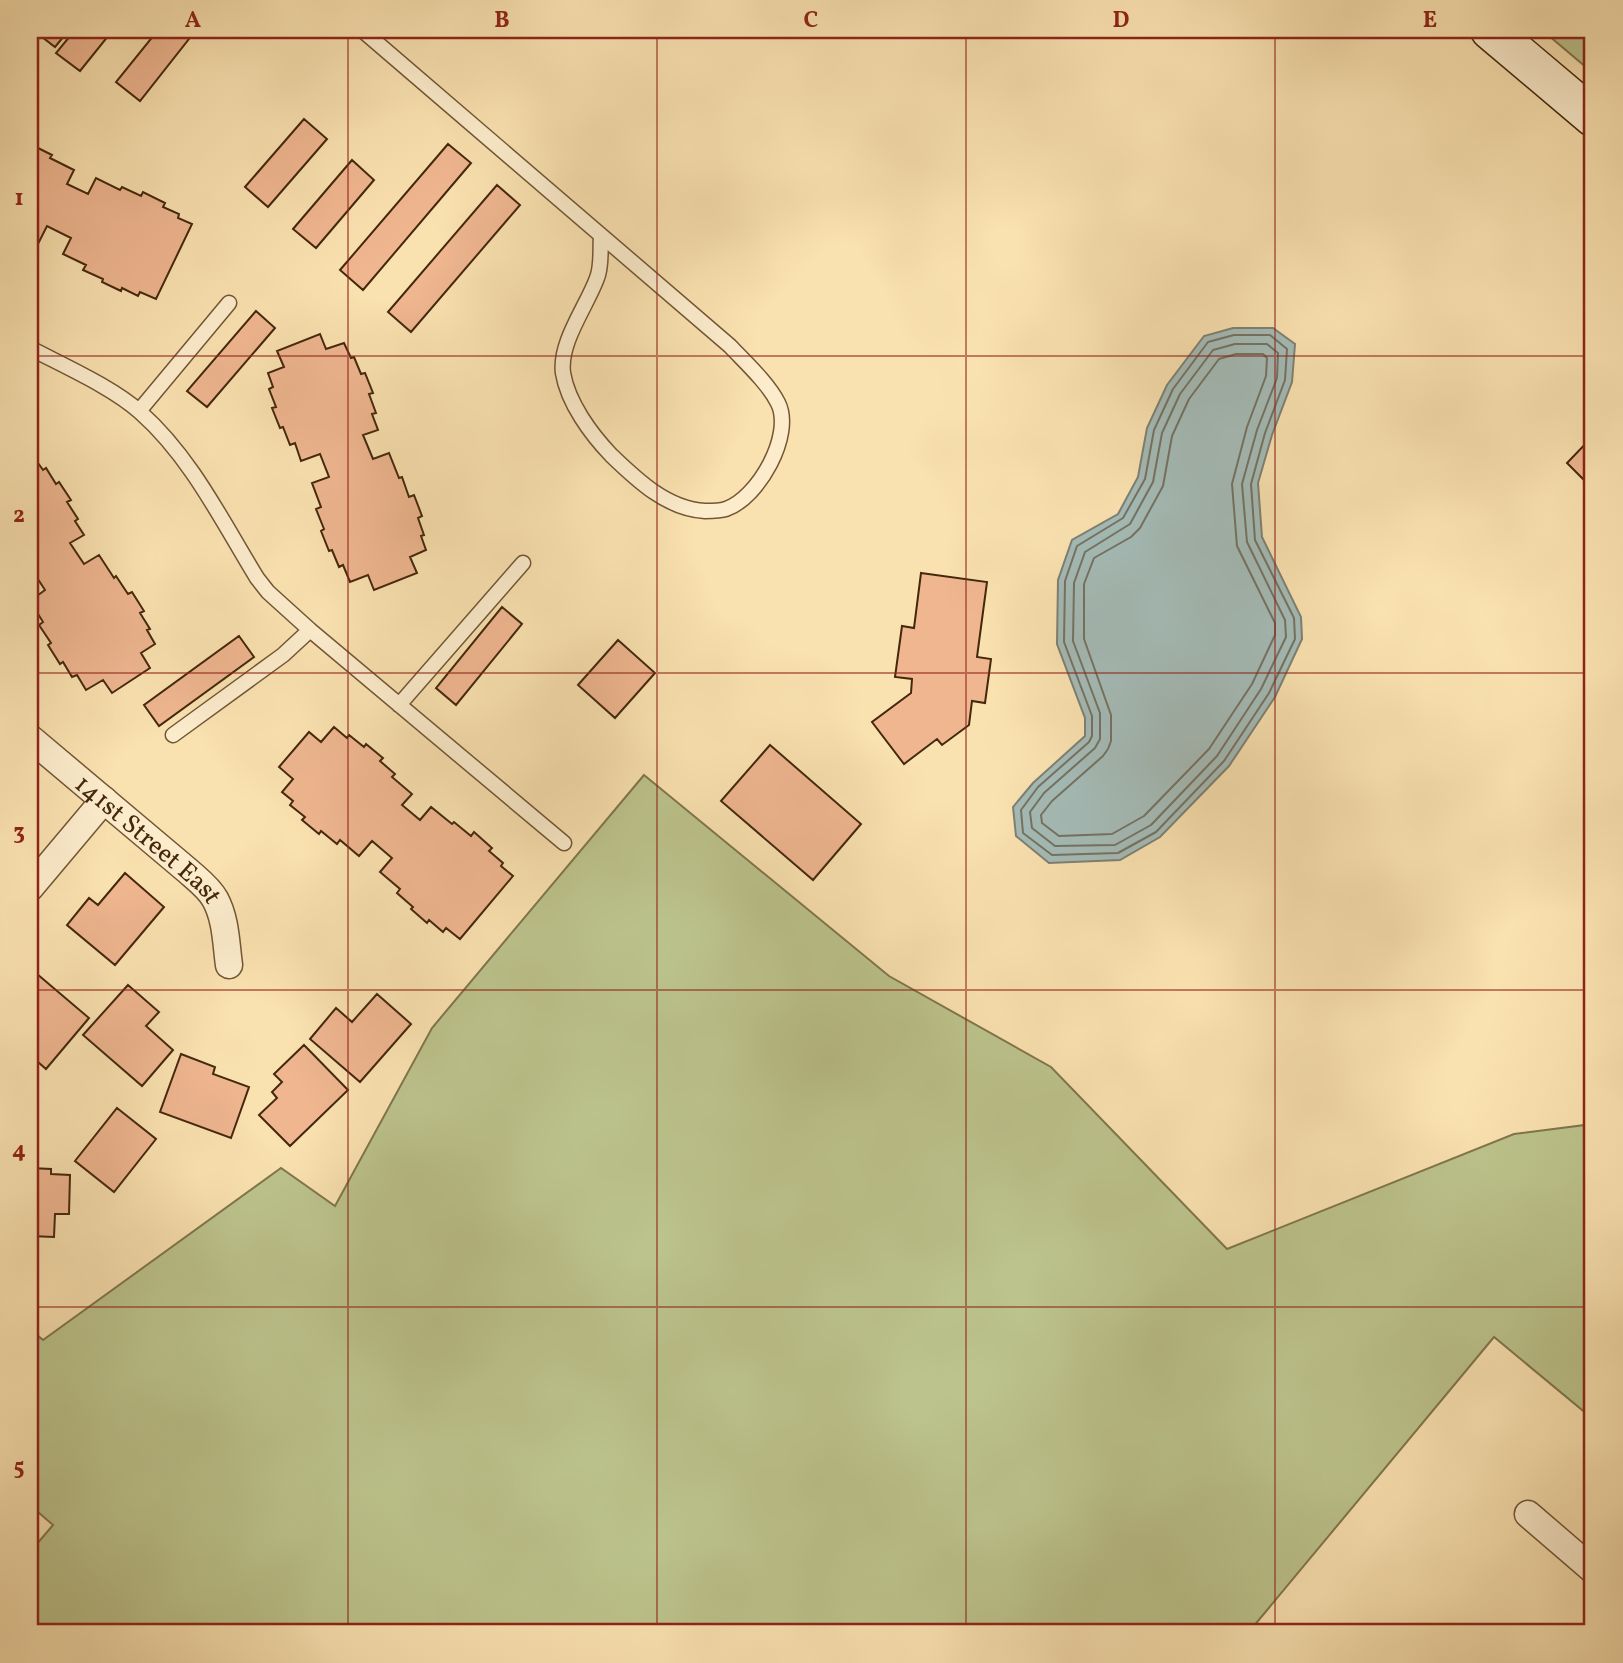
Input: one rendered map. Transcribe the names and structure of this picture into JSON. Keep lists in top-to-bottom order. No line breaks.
{"streets":{"street":["141st Street East"]},"grid":{"columns":["A","B","C","D","E"],"rows":["1","2","3","4","5"]}}
